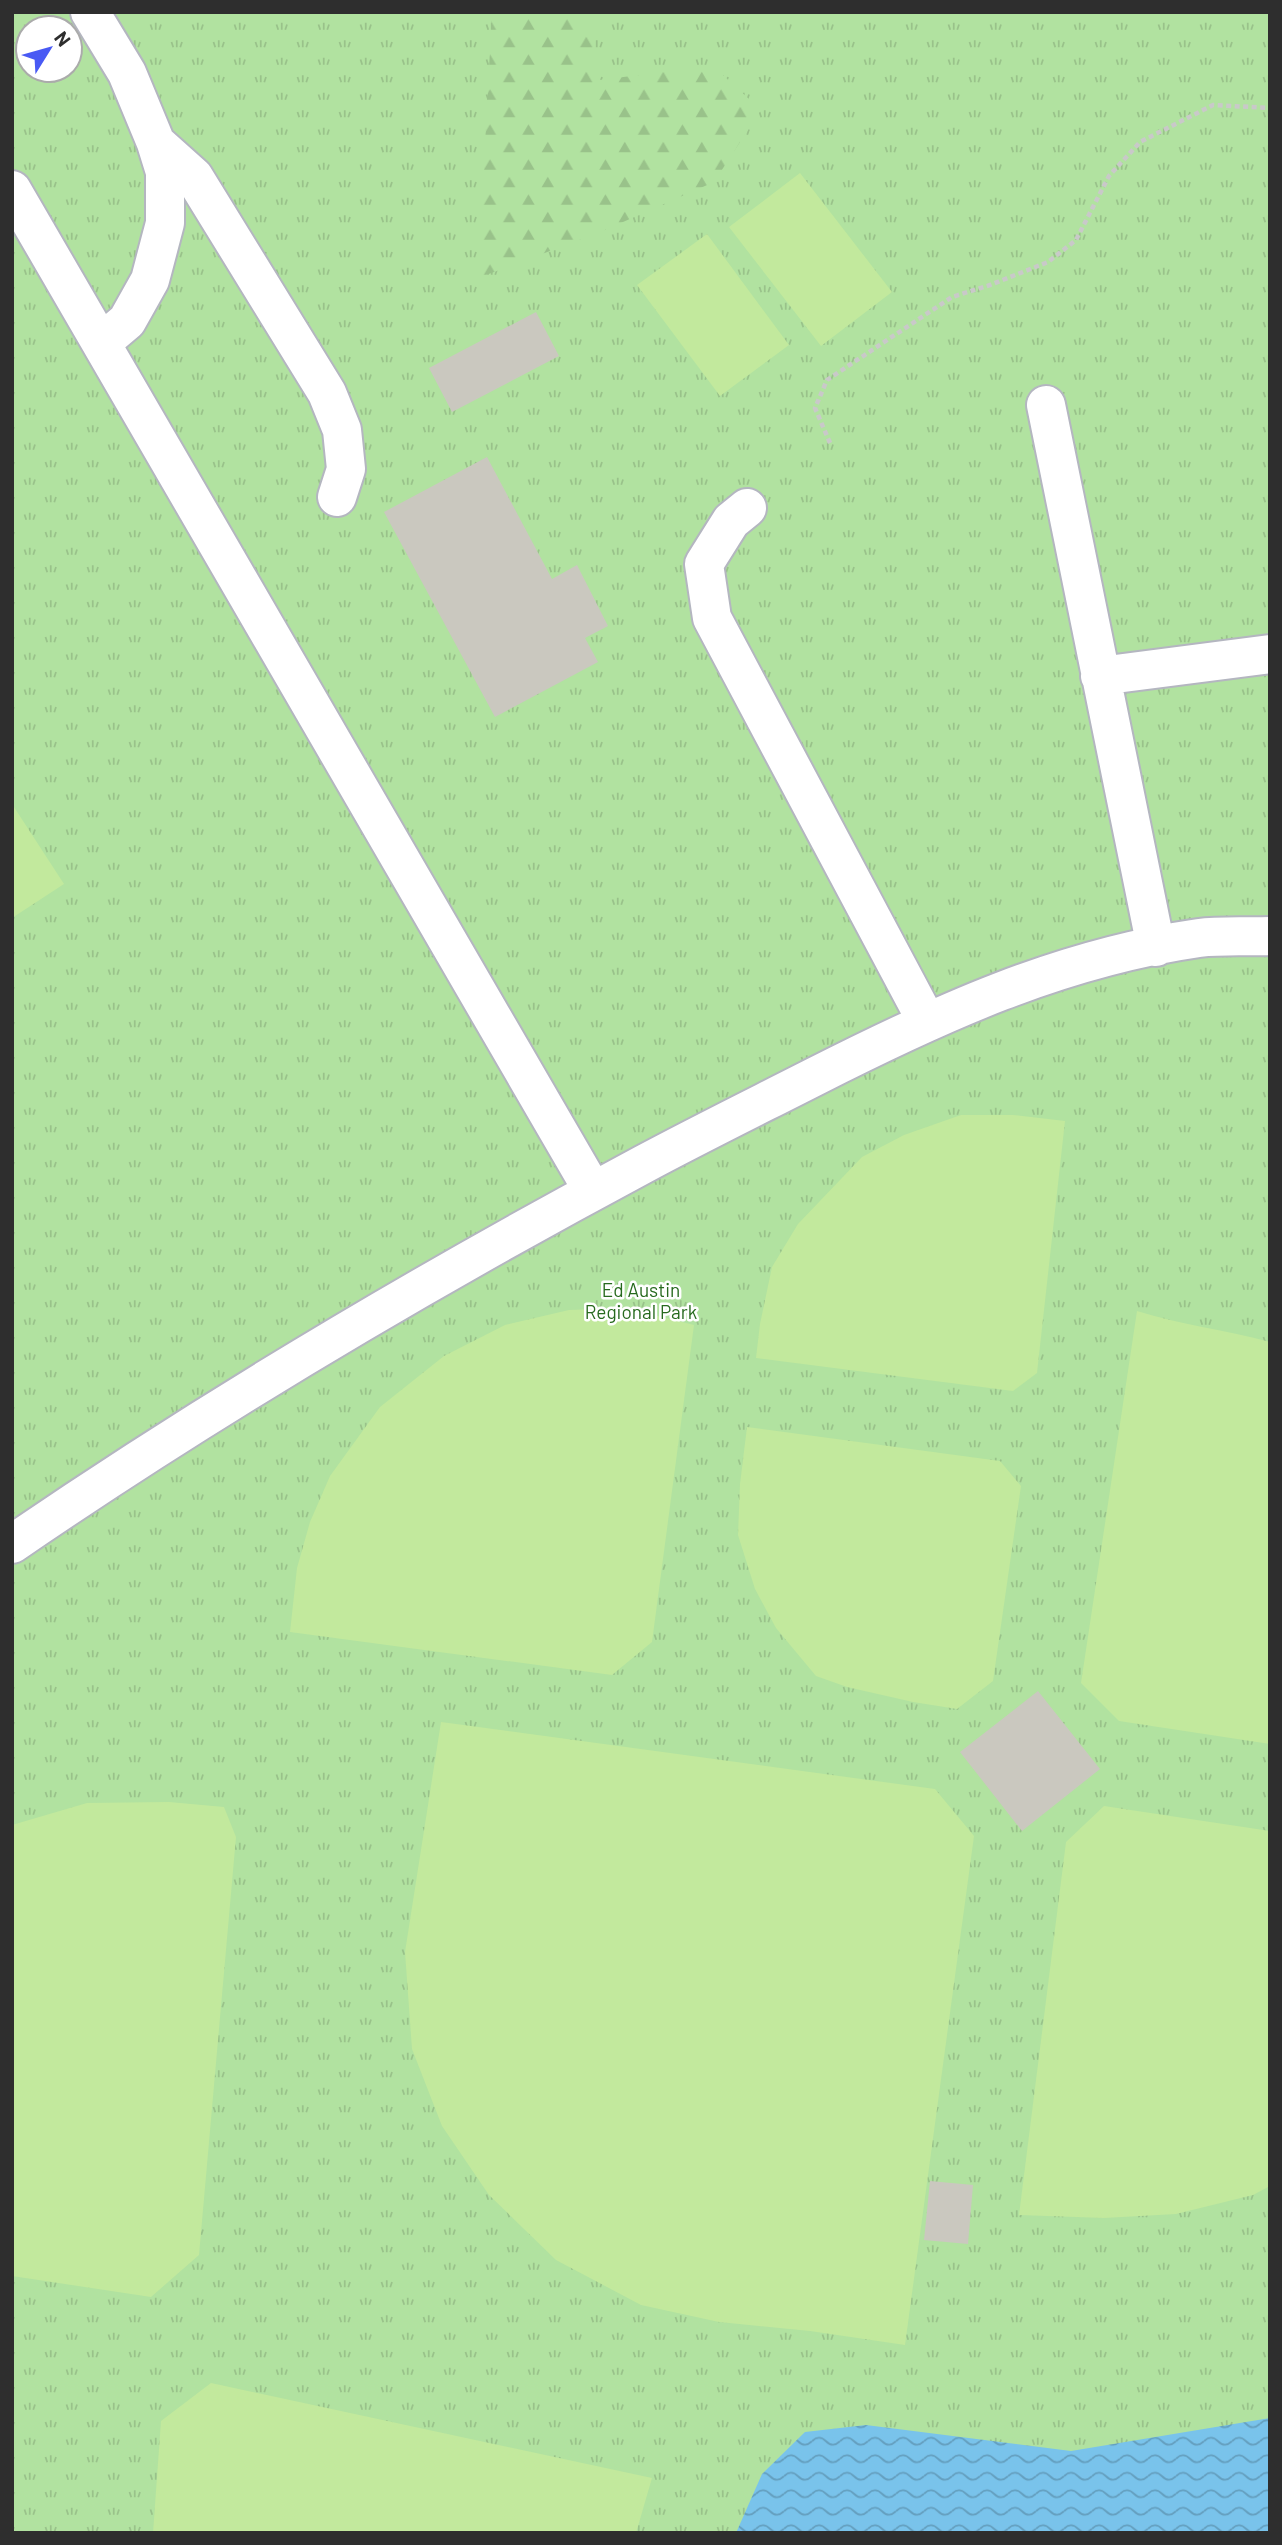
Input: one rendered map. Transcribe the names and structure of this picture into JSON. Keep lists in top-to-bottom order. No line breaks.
{"parks":["Ed Austin Regional Park"],"north":"top right"}
